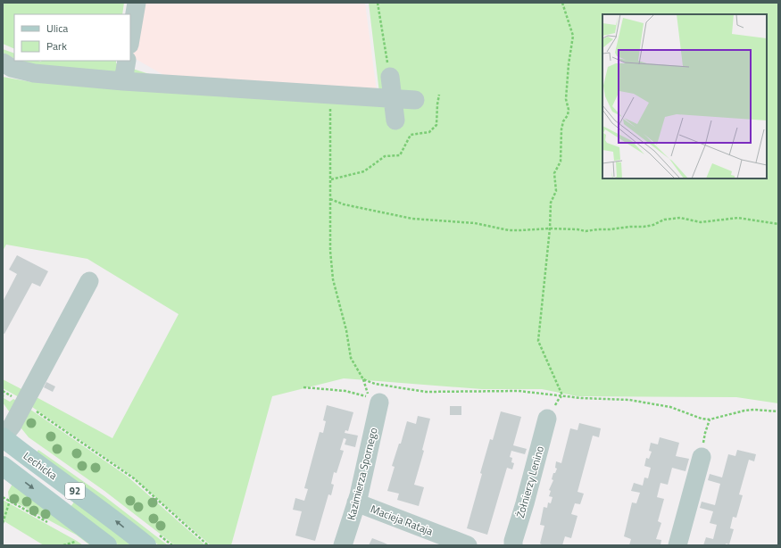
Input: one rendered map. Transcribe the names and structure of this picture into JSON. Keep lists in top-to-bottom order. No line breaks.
{"streets":{"main road":["Lechicka","92"],"street":["Kazimierza Spornego","Żołnierzy Lenino","Macieja Rataja"]},"crossings":[["Kazimierza Spornego","Macieja Rataja"]],"legend":["Ulica","Park"]}
